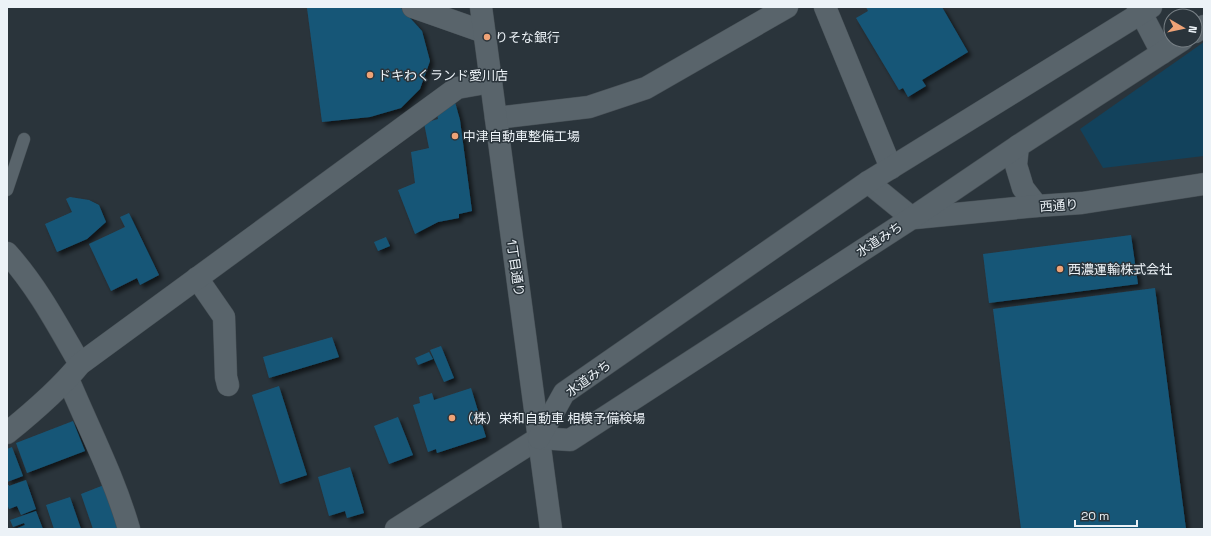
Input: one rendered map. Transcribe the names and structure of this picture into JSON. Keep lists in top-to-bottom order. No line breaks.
{"streets":{"street":["西通り","水道みち","1丁目通り"]},"crossings":[["西通り","水道みち"],["水道みち","1丁目通り"]],"places":["りそな銀行","ドキわくランド愛川店","中津自動車整備工場","西濃運輸株式会社","（株）栄和自動車 相模予備検場"],"scale_bar":"20 m","north":"right"}
